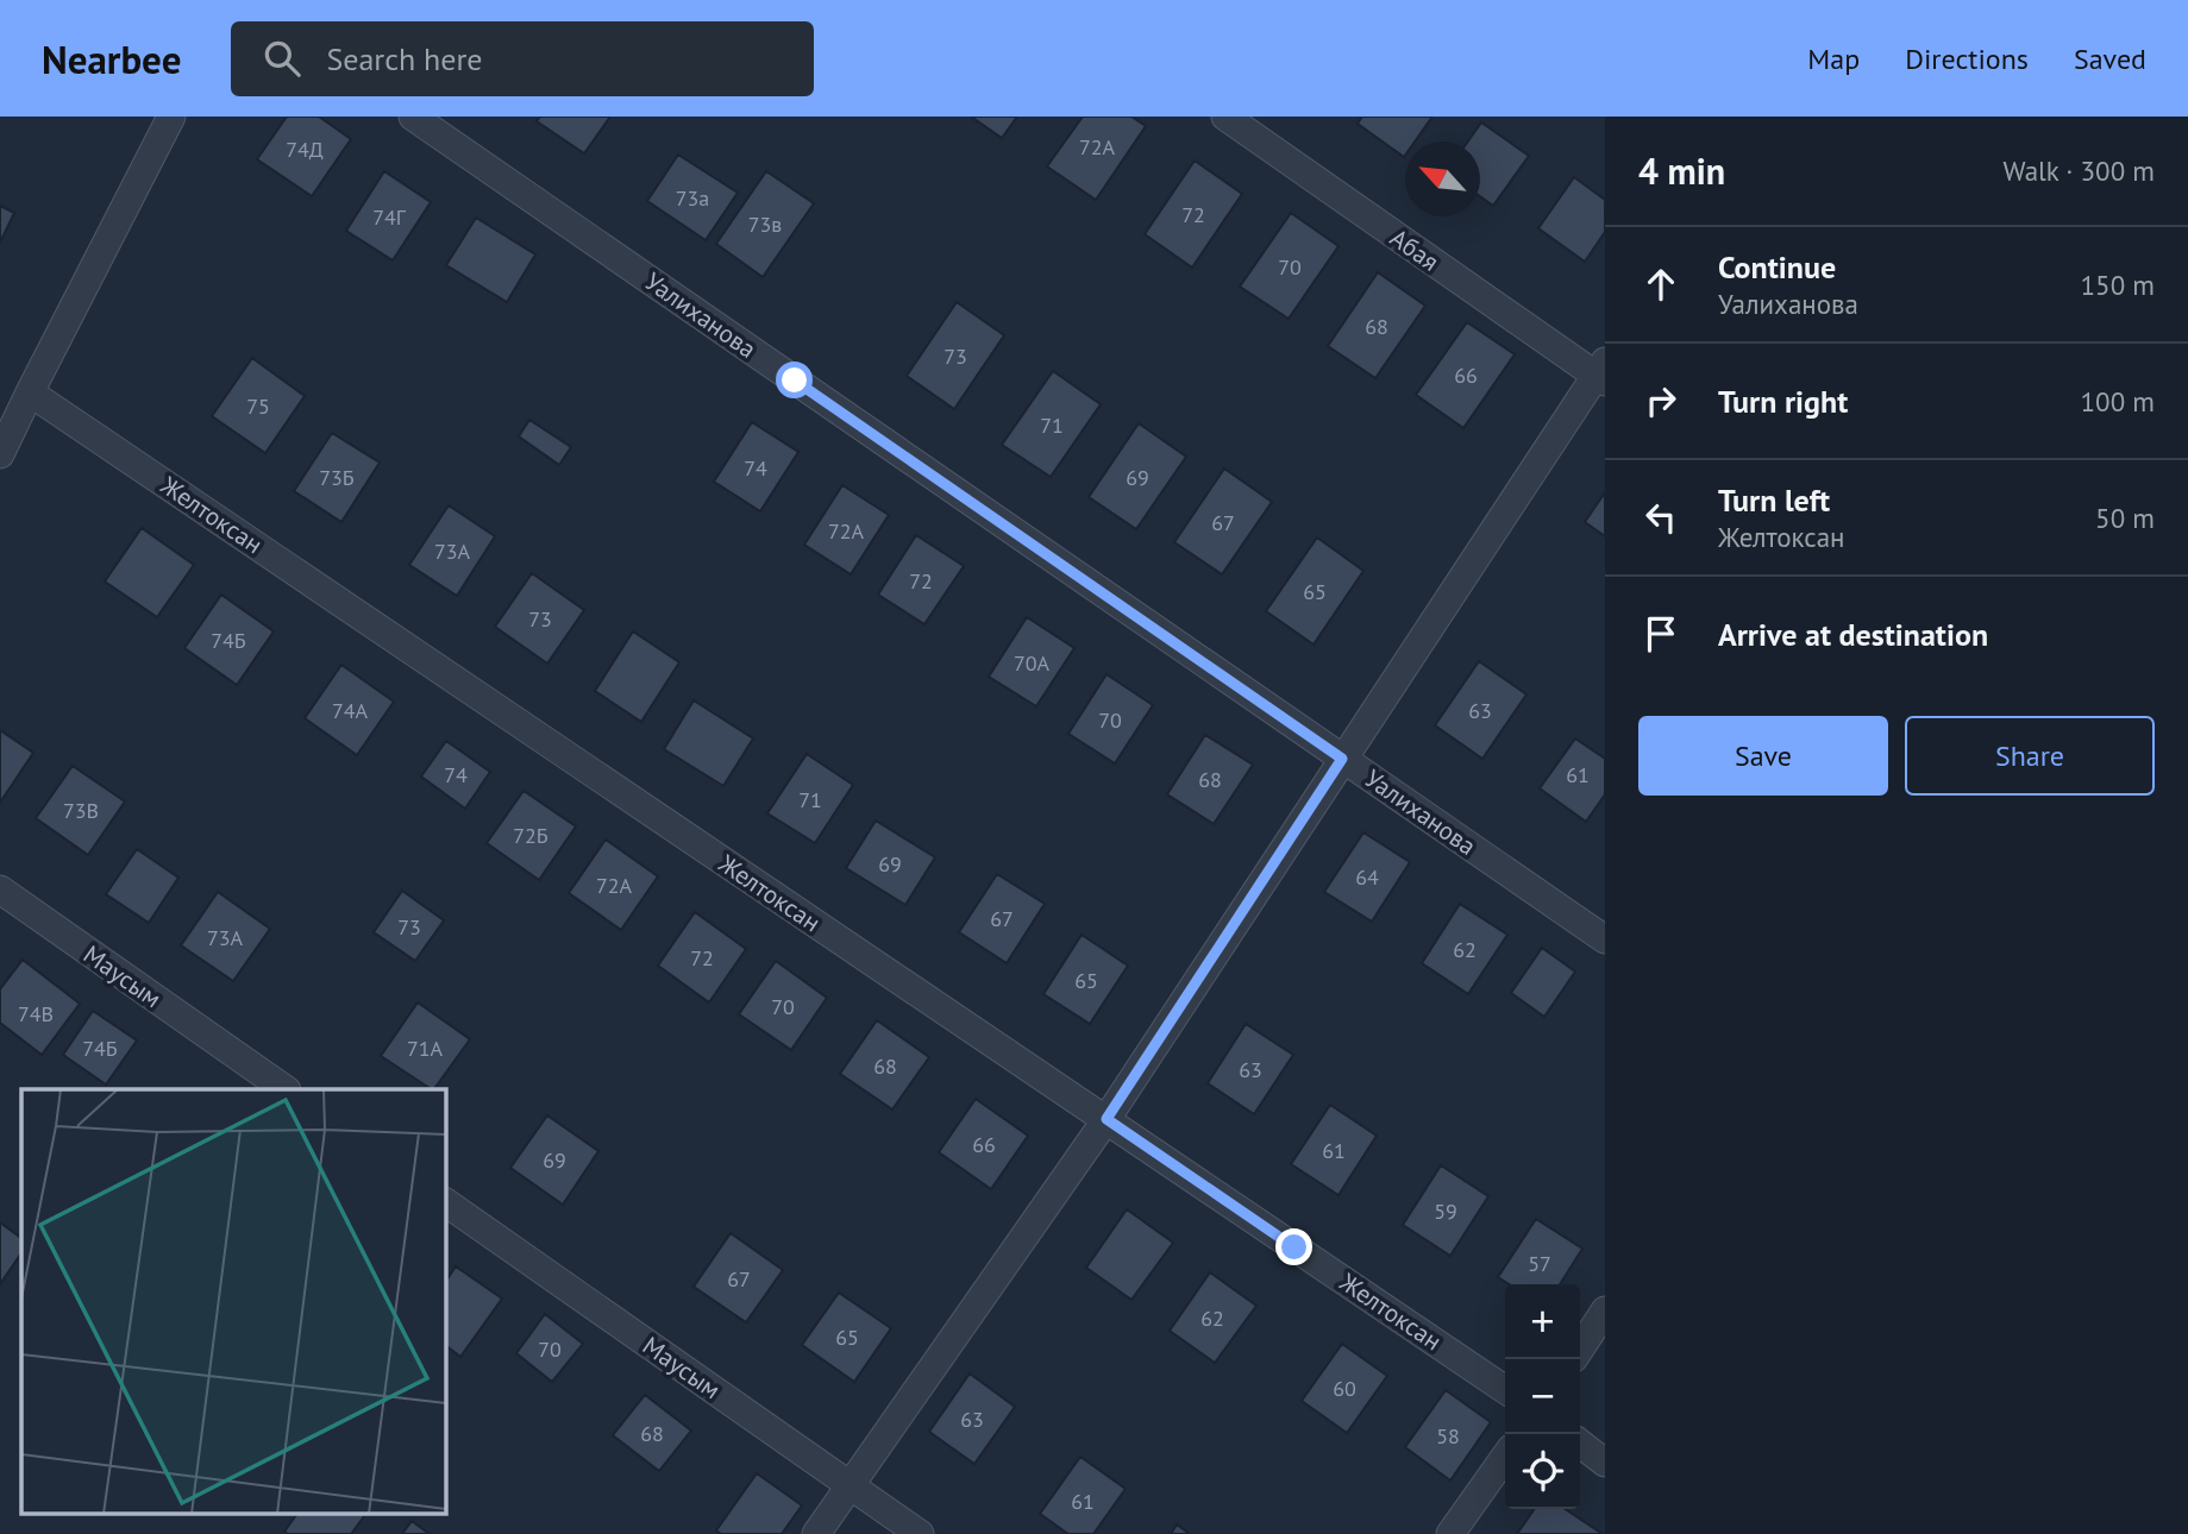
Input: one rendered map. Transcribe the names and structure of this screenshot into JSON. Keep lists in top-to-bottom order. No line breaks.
{"streets":{"street":["Абая","Уалиханова","Желтоксан","Маусым"]},"house_numbers":["72А","74Д","73а","72","74Г","73в","70","68","73","66","75","71","74","73Б","69","67","72А","73А","72","65","73","74Б","70А","74А","63","70","74","61","68","71","73В","72Б","69","64","72А","67","73","73А","62","72","65","70","74В","74Б","71А","68","63","66","61","69","59","57","67","62","65","70","60","63","68","58","61"],"north":"top left","page":{"header":"Nearbee","search":"Search here","nav":["Map","Directions","Saved"],"heading":["4 min","Walk · 300 m"],"list":[["Continue","Уалиханова","150 m"],["Turn right","100 m"],["Turn left","Желтоксан","50 m"],"Arrive at destination"],"buttons":["Save","Share"],"map_buttons":["+","−"]}}
